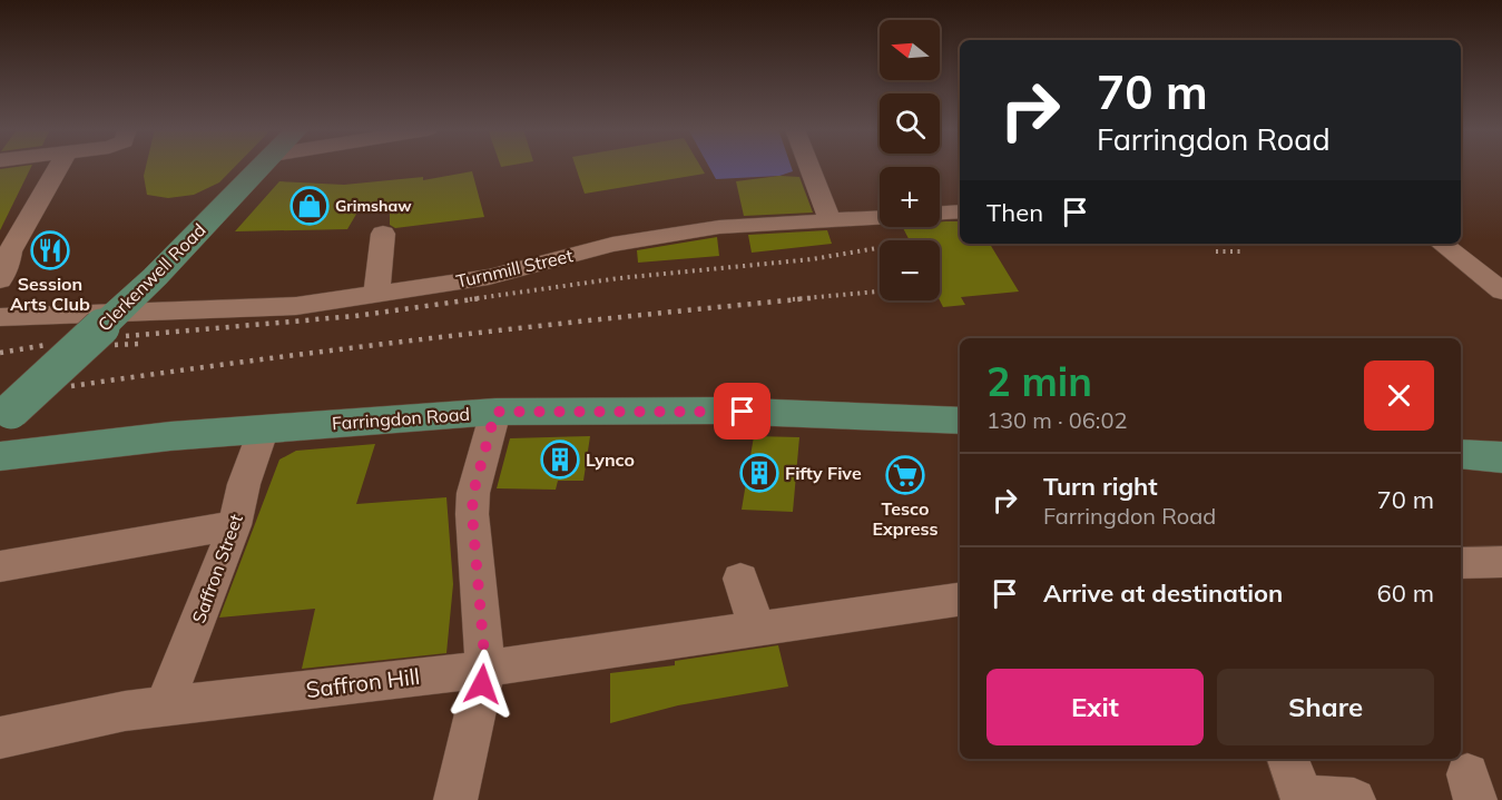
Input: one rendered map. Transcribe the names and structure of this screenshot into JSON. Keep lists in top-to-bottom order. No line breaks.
{"streets":{"main road":["Clerkenwell Road","Farringdon Road"],"street":["Turnmill Street","Saffron Street","Saffron Hill"]},"crossings":[["Turnmill Street","Clerkenwell Road"],["Farringdon Road","Saffron Street"],["Saffron Street","Saffron Hill"]],"places":{"shop":["Grimshaw"],"restaurant":["Session Arts Club"],"building":["Lynco","Fifty Five"],"supermarket":["Tesco Express"]},"north":"left","page":{"map_buttons":["+","−"],"turn":["70 m","Farringdon Road"],"then":"Then","heading":["2 min","130 m · 06:02"],"list":[{"name":"Turn right","note":"Farringdon Road","value":"70 m"},{"name":"Arrive at destination","value":"60 m"}],"buttons":["Exit","Share"]}}
